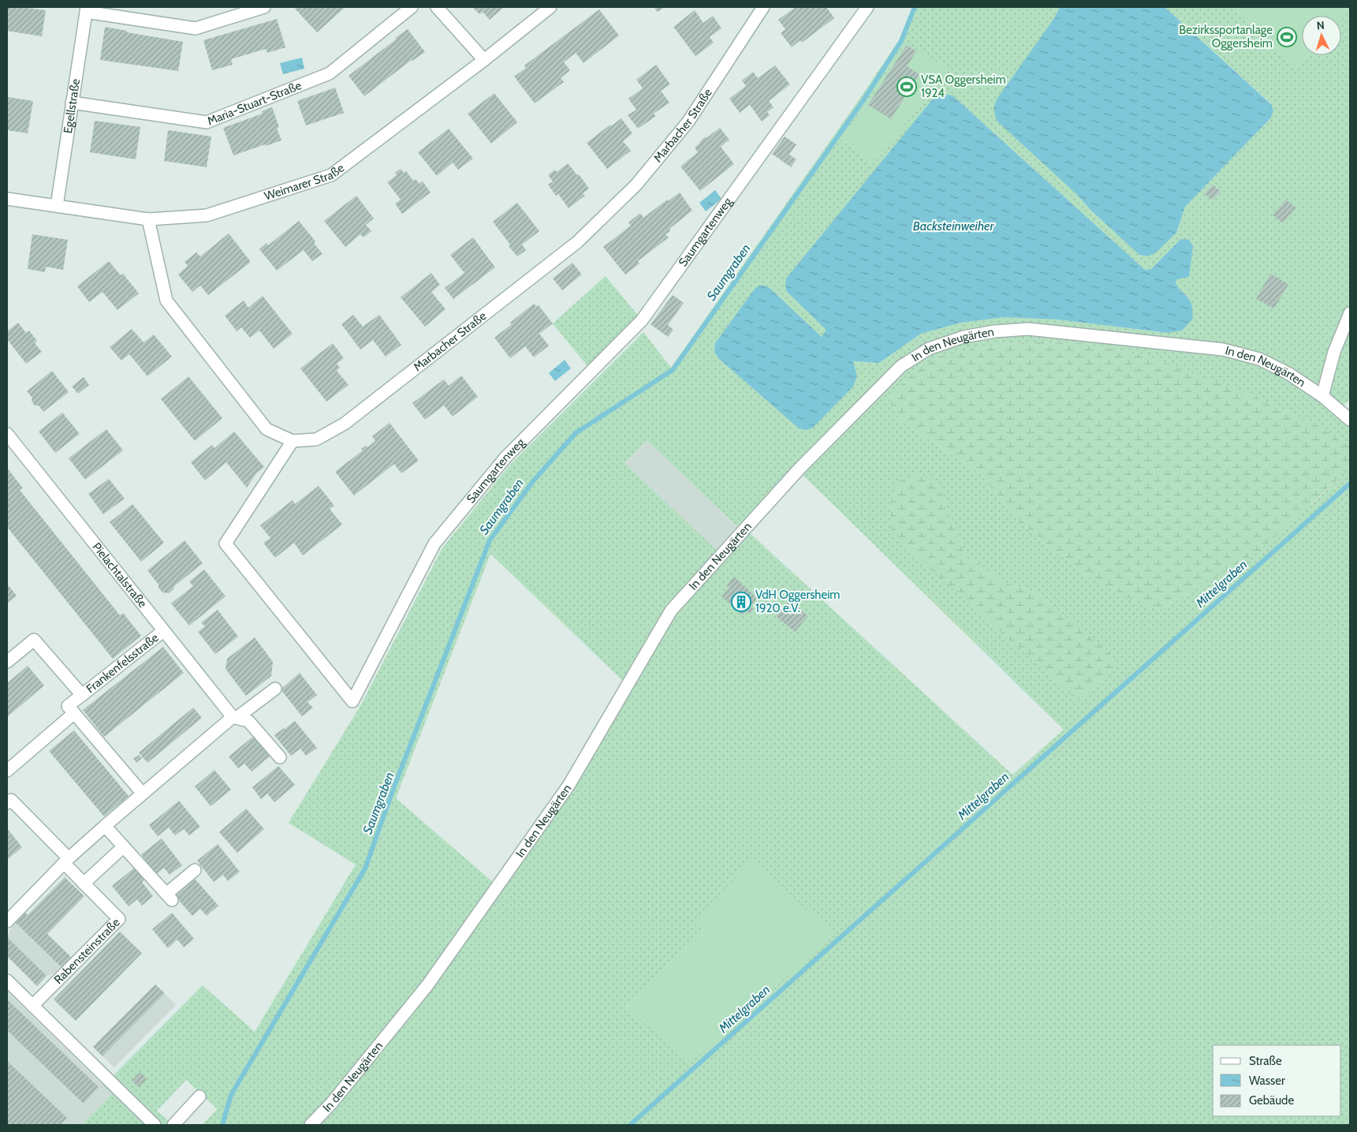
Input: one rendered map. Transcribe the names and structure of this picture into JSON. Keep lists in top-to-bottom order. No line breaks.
{"streets":{"street":["Maria-Stuart-Straße","Egellstraße","Marbacher Straße","Weimarer Straße","Saumgartenweg","In den Neugärten","Pielachtalstraße","Frankenfelsstraße","Rabensteinstraße"]},"crossings":[["Maria-Stuart-Straße","Egellstraße"],["Egellstraße","Weimarer Straße"],["Marbacher Straße","Weimarer Straße"],["Marbacher Straße","Saumgartenweg"],["Pielachtalstraße","Frankenfelsstraße"]],"water":["Backsteinweiher","Saumgraben","Mittelgraben"],"places":{"sports":["Bezirkssportanlage Oggersheim","VSA Oggersheim 1924"],"building":["VdH Oggersheim 1920 e.V."]},"legend":["Straße","Wasser","Gebäude"],"north":"top"}
